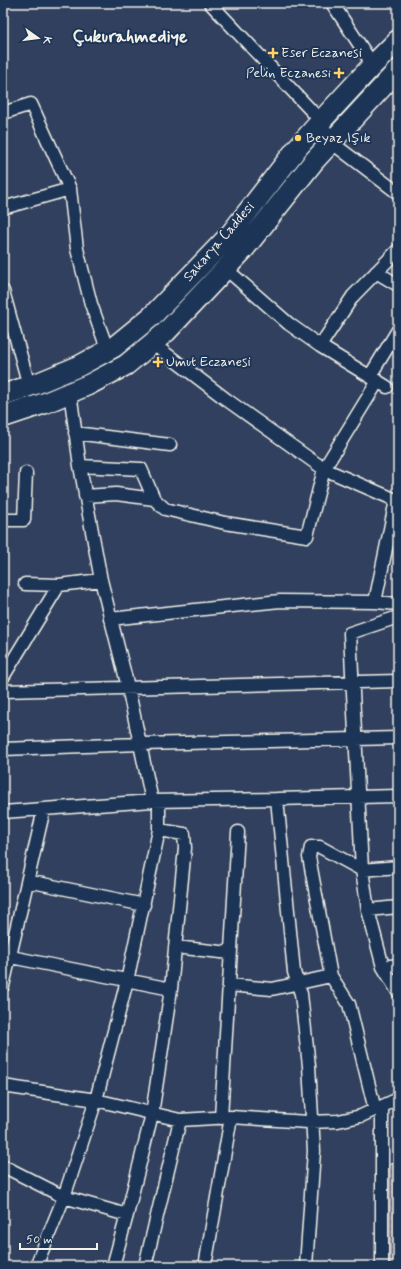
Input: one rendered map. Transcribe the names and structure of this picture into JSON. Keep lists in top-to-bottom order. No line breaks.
{"streets":{"main road":["Sakarya Caddesi"]},"districts":["Çukurahmediye"],"places":{"health":["Eser Eczanesi","Pelin Eczanesi","Umut Eczanesi"],"other":["Beyaz Işık"]},"scale_bar":"50 m","north":"right"}
